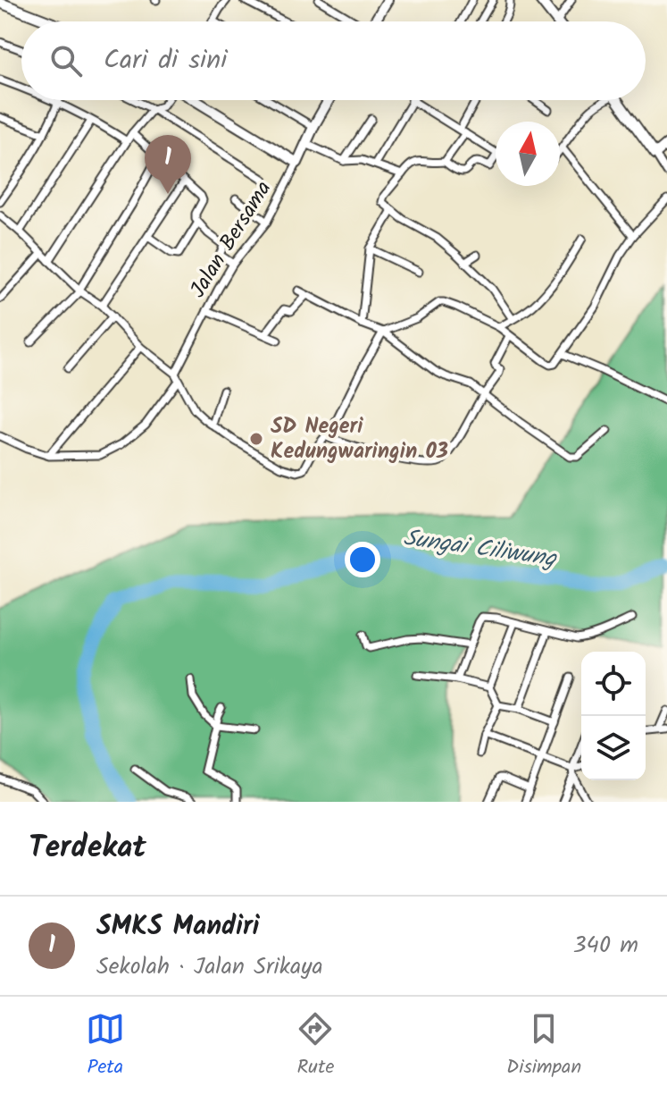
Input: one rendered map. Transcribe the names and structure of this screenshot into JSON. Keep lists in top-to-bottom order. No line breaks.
{"streets":{"street":["Jalan Bersama"]},"water":["Sungai Ciliwung"],"places":["SD Negeri Kedungwaringin 03"],"north":"top","page":{"search":"Cari di sini","pins":"1","heading":"Terdekat","list":[{"mark":"1","name":"SMKS Mandiri","note":"Sekolah · Jalan Srikaya","value":"340 m"}],"nav":["Peta","Rute","Disimpan"]}}
